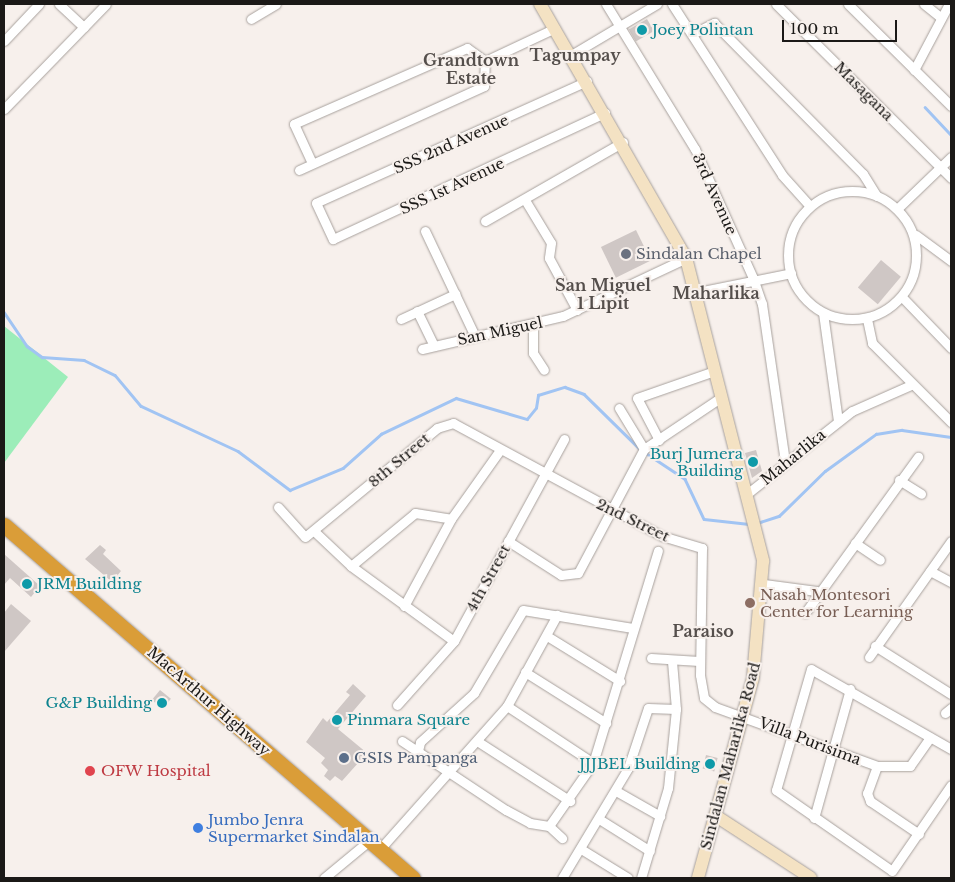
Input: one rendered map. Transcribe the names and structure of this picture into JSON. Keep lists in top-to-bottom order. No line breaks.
{"streets":{"highway":["MacArthur Highway"],"main road":["Sindalan Maharlika Road"],"street":["Masagana","SSS 2nd Avenue","SSS 1st Avenue","3rd Avenue","San Miguel","Maharlika","8th Street","2nd Street","4th Street","Villa Purisima"]},"crossings":[["SSS 2nd Avenue","SSS 1st Avenue"],["SSS 2nd Avenue","Sindalan Maharlika Road"],["SSS 1st Avenue","Sindalan Maharlika Road"],["3rd Avenue","Maharlika"],["San Miguel","Sindalan Maharlika Road"],["Maharlika","Sindalan Maharlika Road"],["8th Street","2nd Street"],["2nd Street","4th Street"],["2nd Street","Villa Purisima"],["2nd Street","Sindalan Maharlika Road"],["Villa Purisima","Sindalan Maharlika Road"]],"districts":["Tagumpay","Grandtown Estate","San Miguel 1 Lipit","Maharlika","Paraiso"],"places":["Joey Polintan","Sindalan Chapel","Burj Jumera Building","JRM Building","Nasah Montesori Center for Learning","G&P Building","Pinmara Square","GSIS Pampanga","JJJBEL Building","OFW Hospital","Jumbo Jenra Supermarket Sindalan"],"scale_bar":"100 m"}
